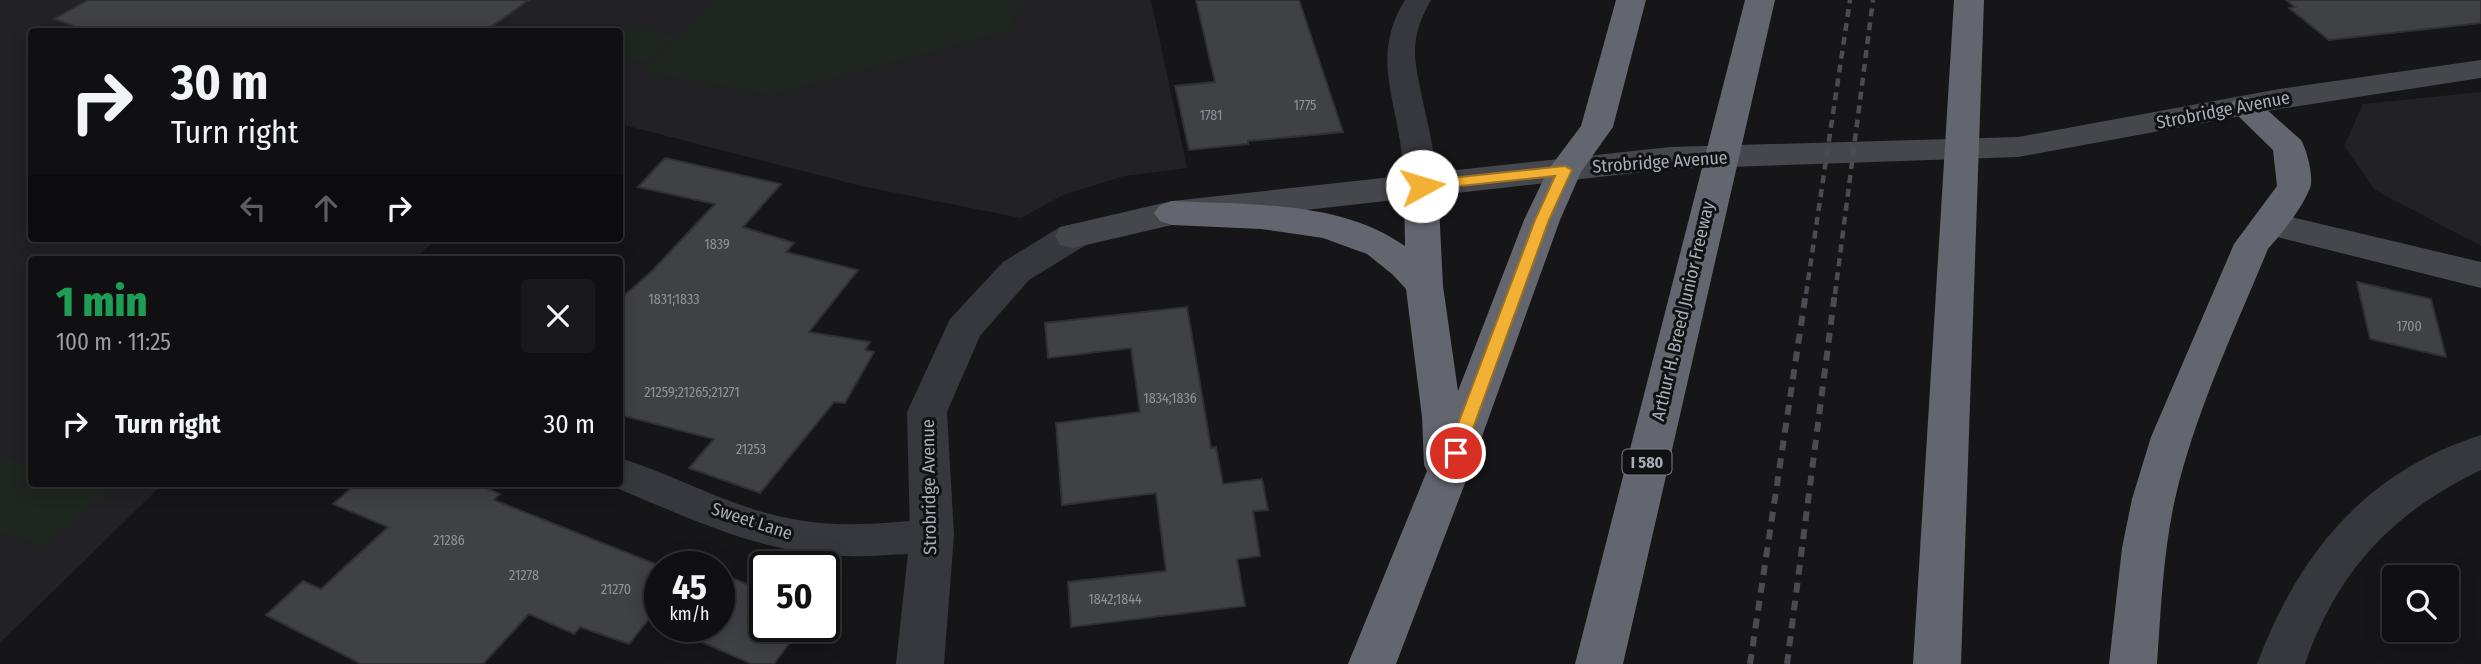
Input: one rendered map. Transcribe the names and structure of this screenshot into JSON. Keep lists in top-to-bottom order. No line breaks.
{"streets":{"highway":["Arthur H. Breed Junior Freeway","I 580"],"main road":["Strobridge Avenue"],"street":["Sweet Lane"]},"crossings":[["Strobridge Avenue","Sweet Lane"],["Arthur H. Breed Junior Freeway","I 580"]],"house_numbers":["1775","1781","1839","1831;1833","1700","21259;21265;21271","1834;1836","21253","21286","21278","21270","1842;1844"],"page":{"turn":["30 m","Turn right"],"heading":["1 min","100 m · 11:25"],"list":[{"name":"Turn right","value":"30 m"}],"speed":"45 km/h","limit":"50"}}
